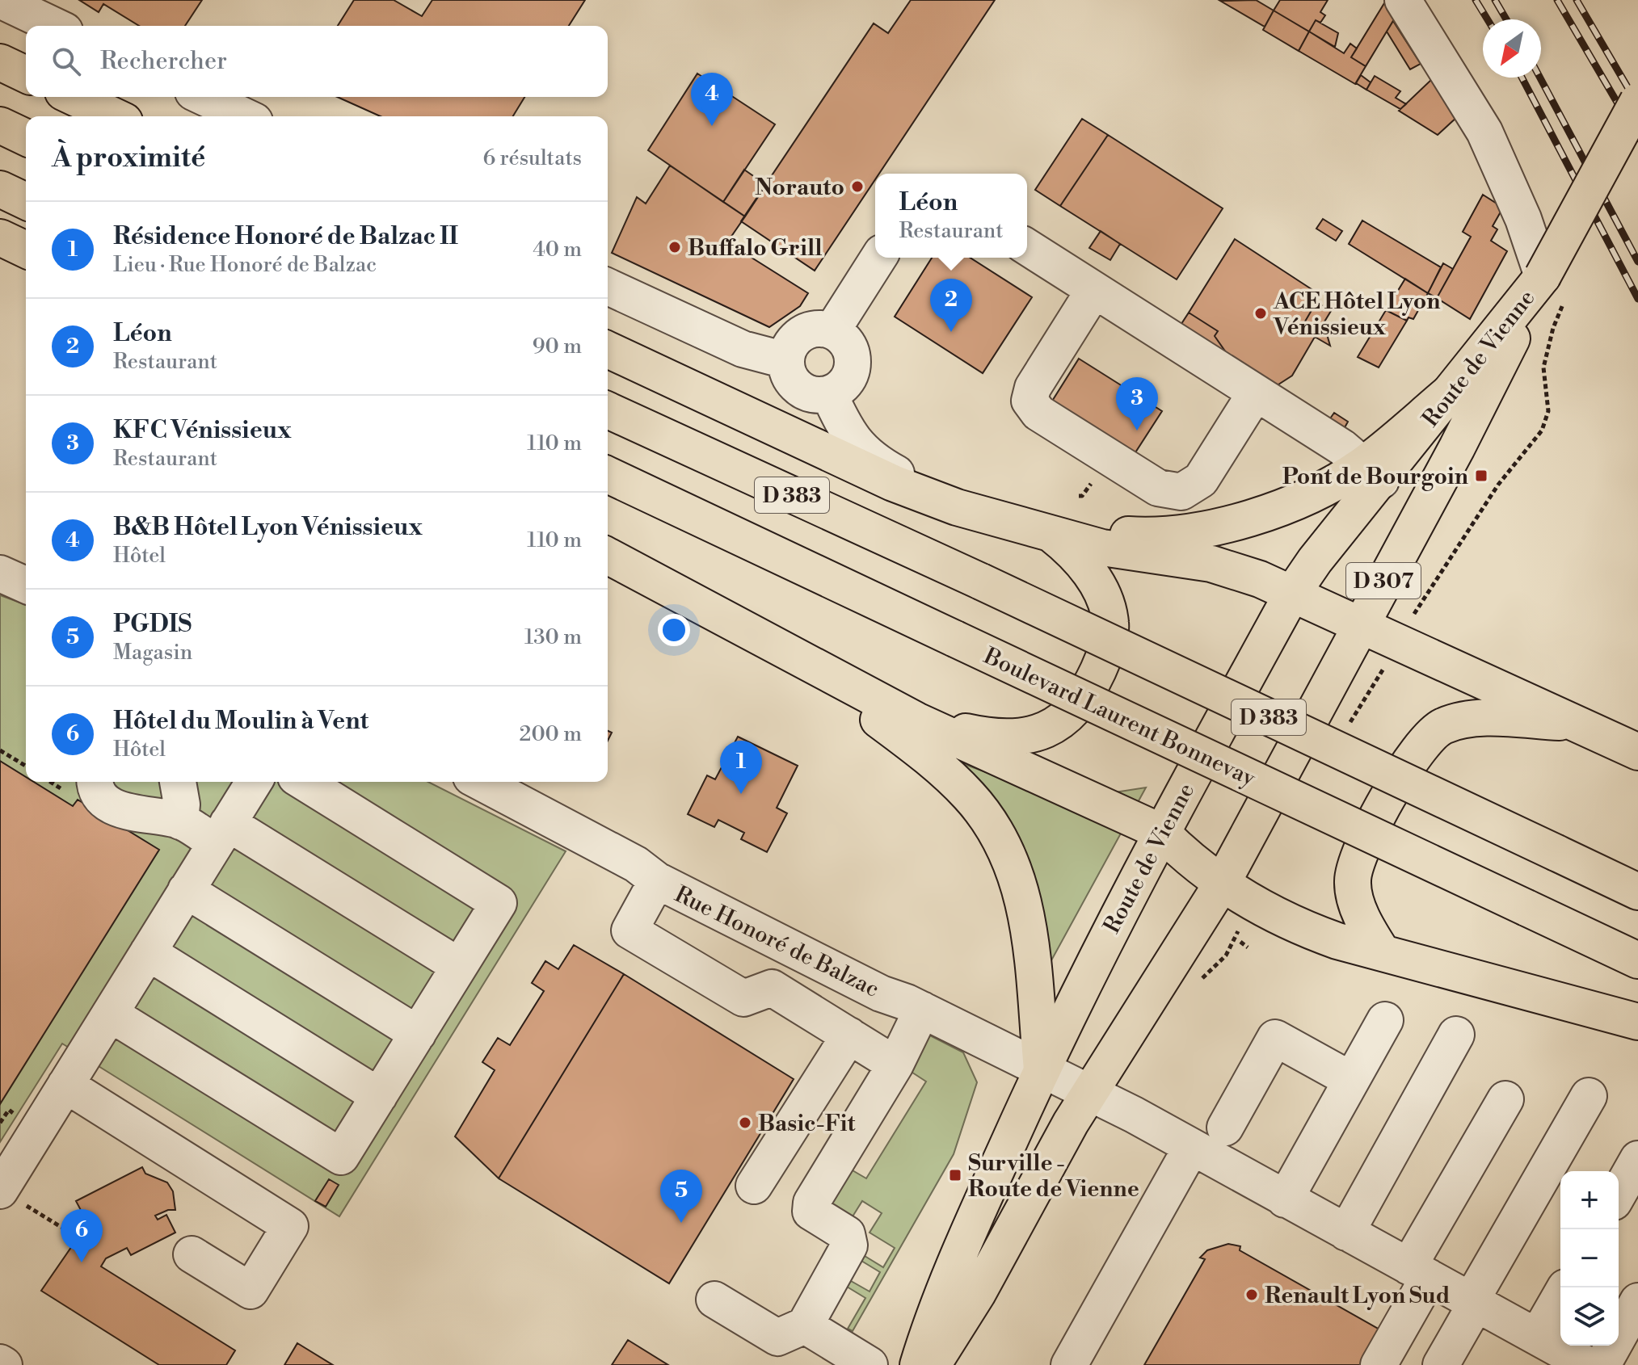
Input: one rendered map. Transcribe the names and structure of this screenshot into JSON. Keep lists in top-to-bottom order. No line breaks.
{"streets":{"main road":["Route de Vienne","D 383","D 307","Boulevard Laurent Bonnevay"],"street":["Rue Honoré de Balzac"]},"crossings":[["Route de Vienne","D 307"],["Route de Vienne","Rue Honoré de Balzac"]],"places":{"other":["Norauto","Buffalo Grill","ACE Hôtel Lyon Vénissieux","Basic-Fit","Renault Lyon Sud"],"transit":["Pont de Bourgoin","Surville - Route de Vienne"]},"north":"bottom left","page":{"search":"Rechercher","pins":["4","2","3","1","5","6"],"heading":["À proximité","6 résultats"],"popup":["Léon","Restaurant"],"list":[{"mark":"1","name":"Résidence Honoré de Balzac II","note":"Lieu · Rue Honoré de Balzac","value":"40 m"},{"mark":"2","name":"Léon","note":"Restaurant","value":"90 m"},{"mark":"3","name":"KFC Vénissieux","note":"Restaurant","value":"110 m"},{"mark":"4","name":"B&B Hôtel Lyon Vénissieux","note":"Hôtel","value":"110 m"},{"mark":"5","name":"PGDIS","note":"Magasin","value":"130 m"},{"mark":"6","name":"Hôtel du Moulin à Vent","note":"Hôtel","value":"200 m"}],"map_buttons":["+","−"]}}
